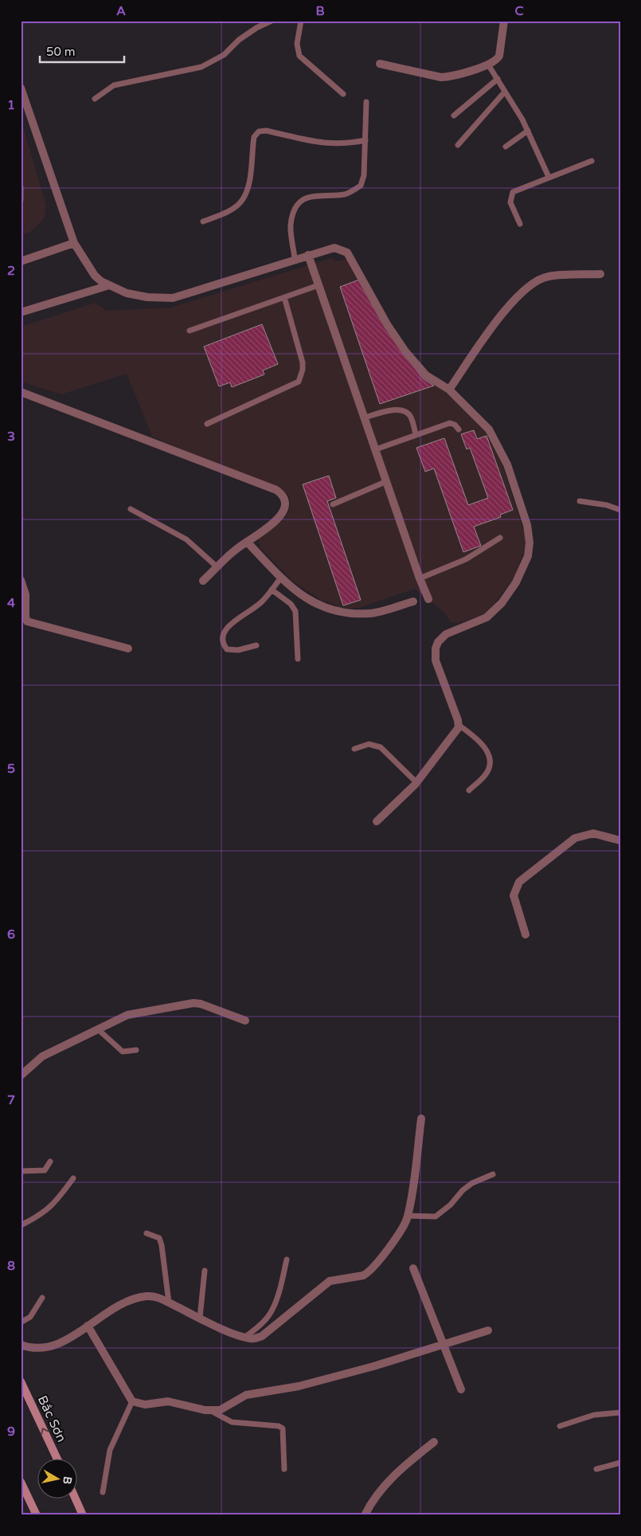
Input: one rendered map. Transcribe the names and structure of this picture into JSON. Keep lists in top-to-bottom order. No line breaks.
{"streets":{"main road":["Bắc Sơn"]},"one_way":["Bắc Sơn"],"scale_bar":"50 m","north":"right","grid":{"columns":["A","B","C"],"rows":["1","2","3","4","5","6","7","8","9"]}}
